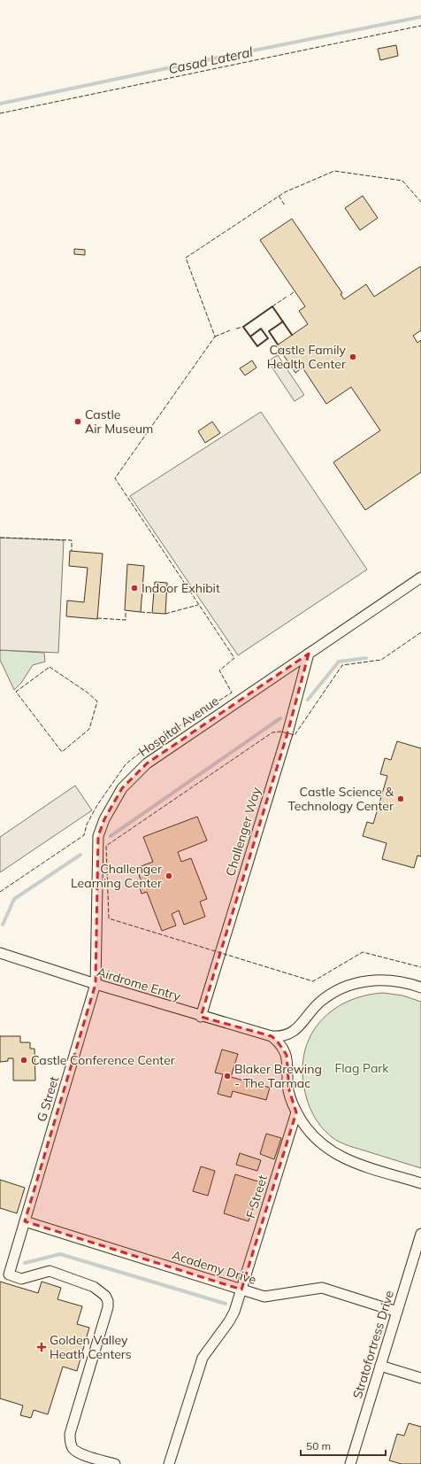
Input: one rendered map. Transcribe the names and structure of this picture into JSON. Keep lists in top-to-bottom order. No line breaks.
{"streets":{"street":["Hospital Avenue","Challenger Way","Airdrome Entry","G Street","F Street","Academy Drive","Stratofortress Drive"]},"crossings":[["Hospital Avenue","Challenger Way"],["Hospital Avenue","Airdrome Entry"],["Hospital Avenue","G Street"],["Challenger Way","Airdrome Entry"],["Airdrome Entry","G Street"],["G Street","Academy Drive"],["F Street","Academy Drive"],["Academy Drive","Stratofortress Drive"]],"water":["Casad Lateral"],"parks":["Flag Park"],"places":{"other":["Castle Family Health Center","Castle Air Museum","Indoor Exhibit","Castle Science & Technology Center","Challenger Learning Center","Castle Conference Center","Blaker Brewing - The Tarmac"],"health":["Golden Valley Heath Centers"]},"scale_bar":"50 m"}
